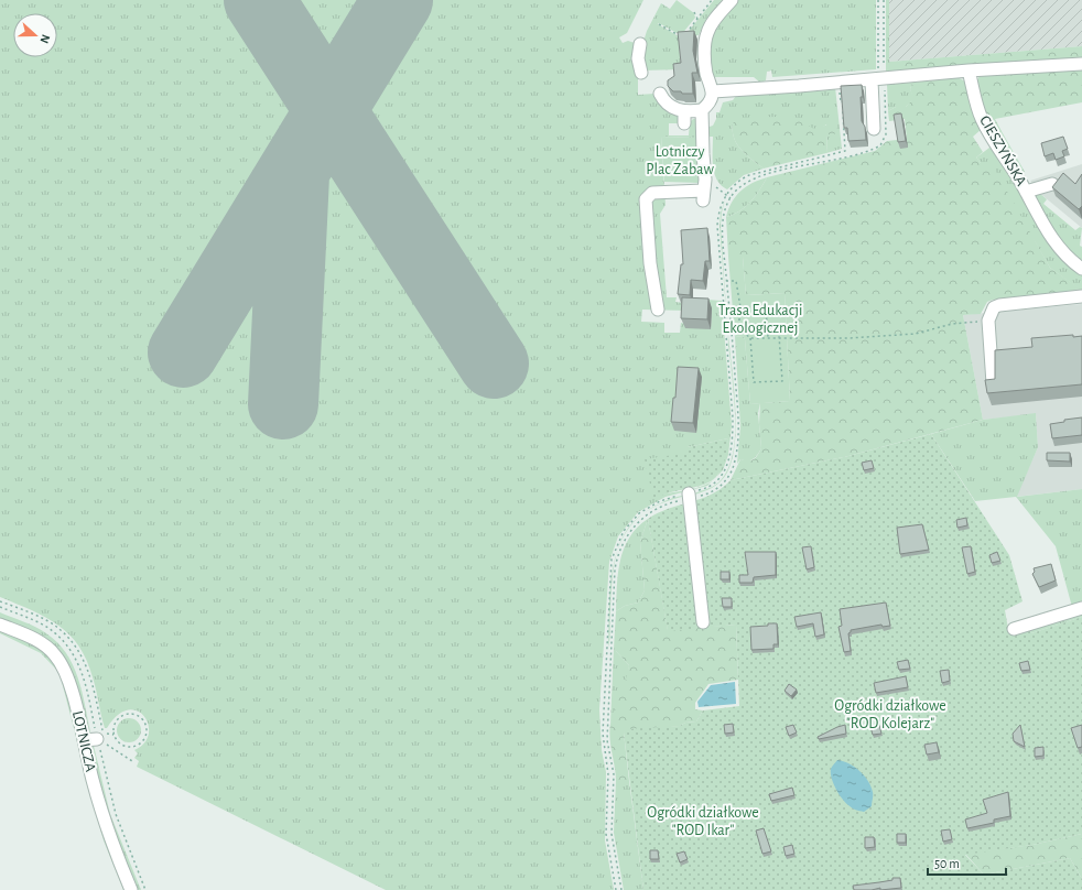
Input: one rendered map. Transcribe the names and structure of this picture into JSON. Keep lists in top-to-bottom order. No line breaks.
{"streets":{"street":["CIESZYŃSKA","LOTNICZA"]},"parks":["Lotniczy Plac Zabaw","Trasa Edukacji Ekologicznej","Ogródki działkowe \"ROD Kolejarz\"","Ogródki działkowe \"ROD Ikar\""],"scale_bar":"50 m","north":"right"}
